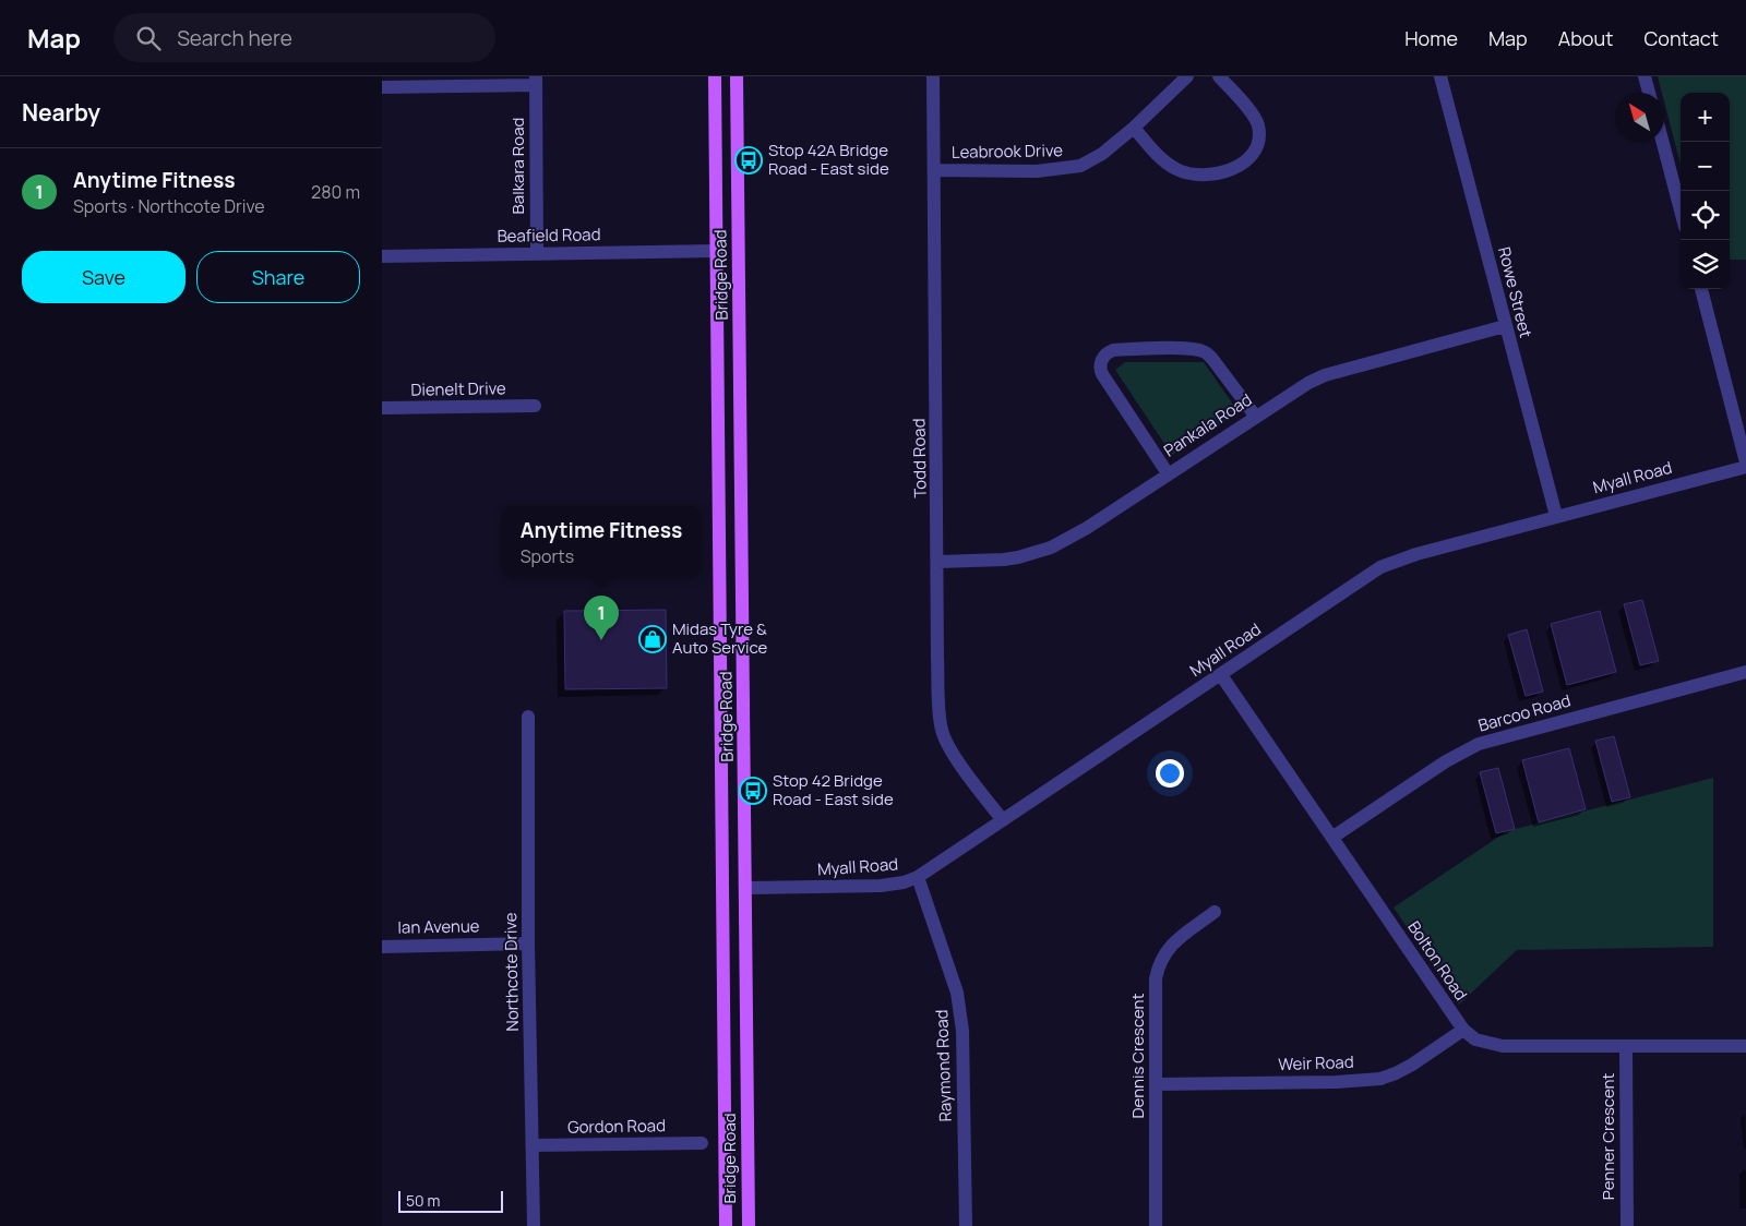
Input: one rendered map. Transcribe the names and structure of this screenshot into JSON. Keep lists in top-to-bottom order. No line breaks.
{"streets":{"main road":["Bridge Road"],"street":["Leabrook Drive","Balkara Road","Beafield Road","Rowe Street","Dienelt Drive","Pankala Road","Todd Road","Myall Road","Barcoo Road","Ian Avenue","Bolton Road","Northcote Drive","Dennis Crescent","Weir Road","Raymond Road","Gordon Road","Penner Crescent"]},"crossings":[["Leabrook Drive","Todd Road"],["Balkara Road","Beafield Road"],["Beafield Road","Bridge Road"],["Bridge Road","Myall Road"],["Rowe Street","Pankala Road"],["Rowe Street","Myall Road"],["Pankala Road","Todd Road"],["Todd Road","Myall Road"],["Myall Road","Bolton Road"],["Myall Road","Raymond Road"],["Barcoo Road","Bolton Road"],["Ian Avenue","Northcote Drive"],["Bolton Road","Weir Road"],["Bolton Road","Penner Crescent"],["Northcote Drive","Gordon Road"],["Dennis Crescent","Weir Road"]],"places":{"bus stop":["Stop 42A Bridge Road - East side","Stop 42 Bridge Road - East side"],"shop":["Midas Tyre & Auto Service"]},"scale_bar":"50 m","north":"top left","page":{"header":"Map","search":"Search here","nav":["Home","Map","About","Contact"],"heading":"Nearby","map_buttons":["+","−"],"list":[{"mark":"1","name":"Anytime Fitness","note":"Sports · Northcote Drive","value":"280 m"}],"buttons":["Save","Share"],"popup":["Anytime Fitness","Sports"],"pins":"1","scale":"50 m"}}
